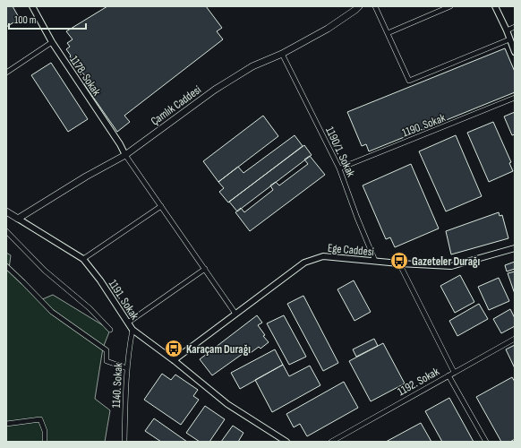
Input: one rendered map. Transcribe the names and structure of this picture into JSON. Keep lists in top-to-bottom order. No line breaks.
{"streets":{"main road":["Çamlık Caddesi"],"street":["1178. Sokak","1190. Sokak","1190/1. Sokak","Ege Caddesi","1191. Sokak","1192. Sokak","1140. Sokak"]},"crossings":[["1178. Sokak","Çamlık Caddesi"],["Çamlık Caddesi","1190/1. Sokak"],["Çamlık Caddesi","1191. Sokak"],["1190. Sokak","1190/1. Sokak"],["1190/1. Sokak","Ege Caddesi"],["Ege Caddesi","1191. Sokak"],["1191. Sokak","1140. Sokak"]],"places":{"bus stop":["Gazeteler Durağı","Karaçam Durağı"]},"scale_bar":"100 m"}
